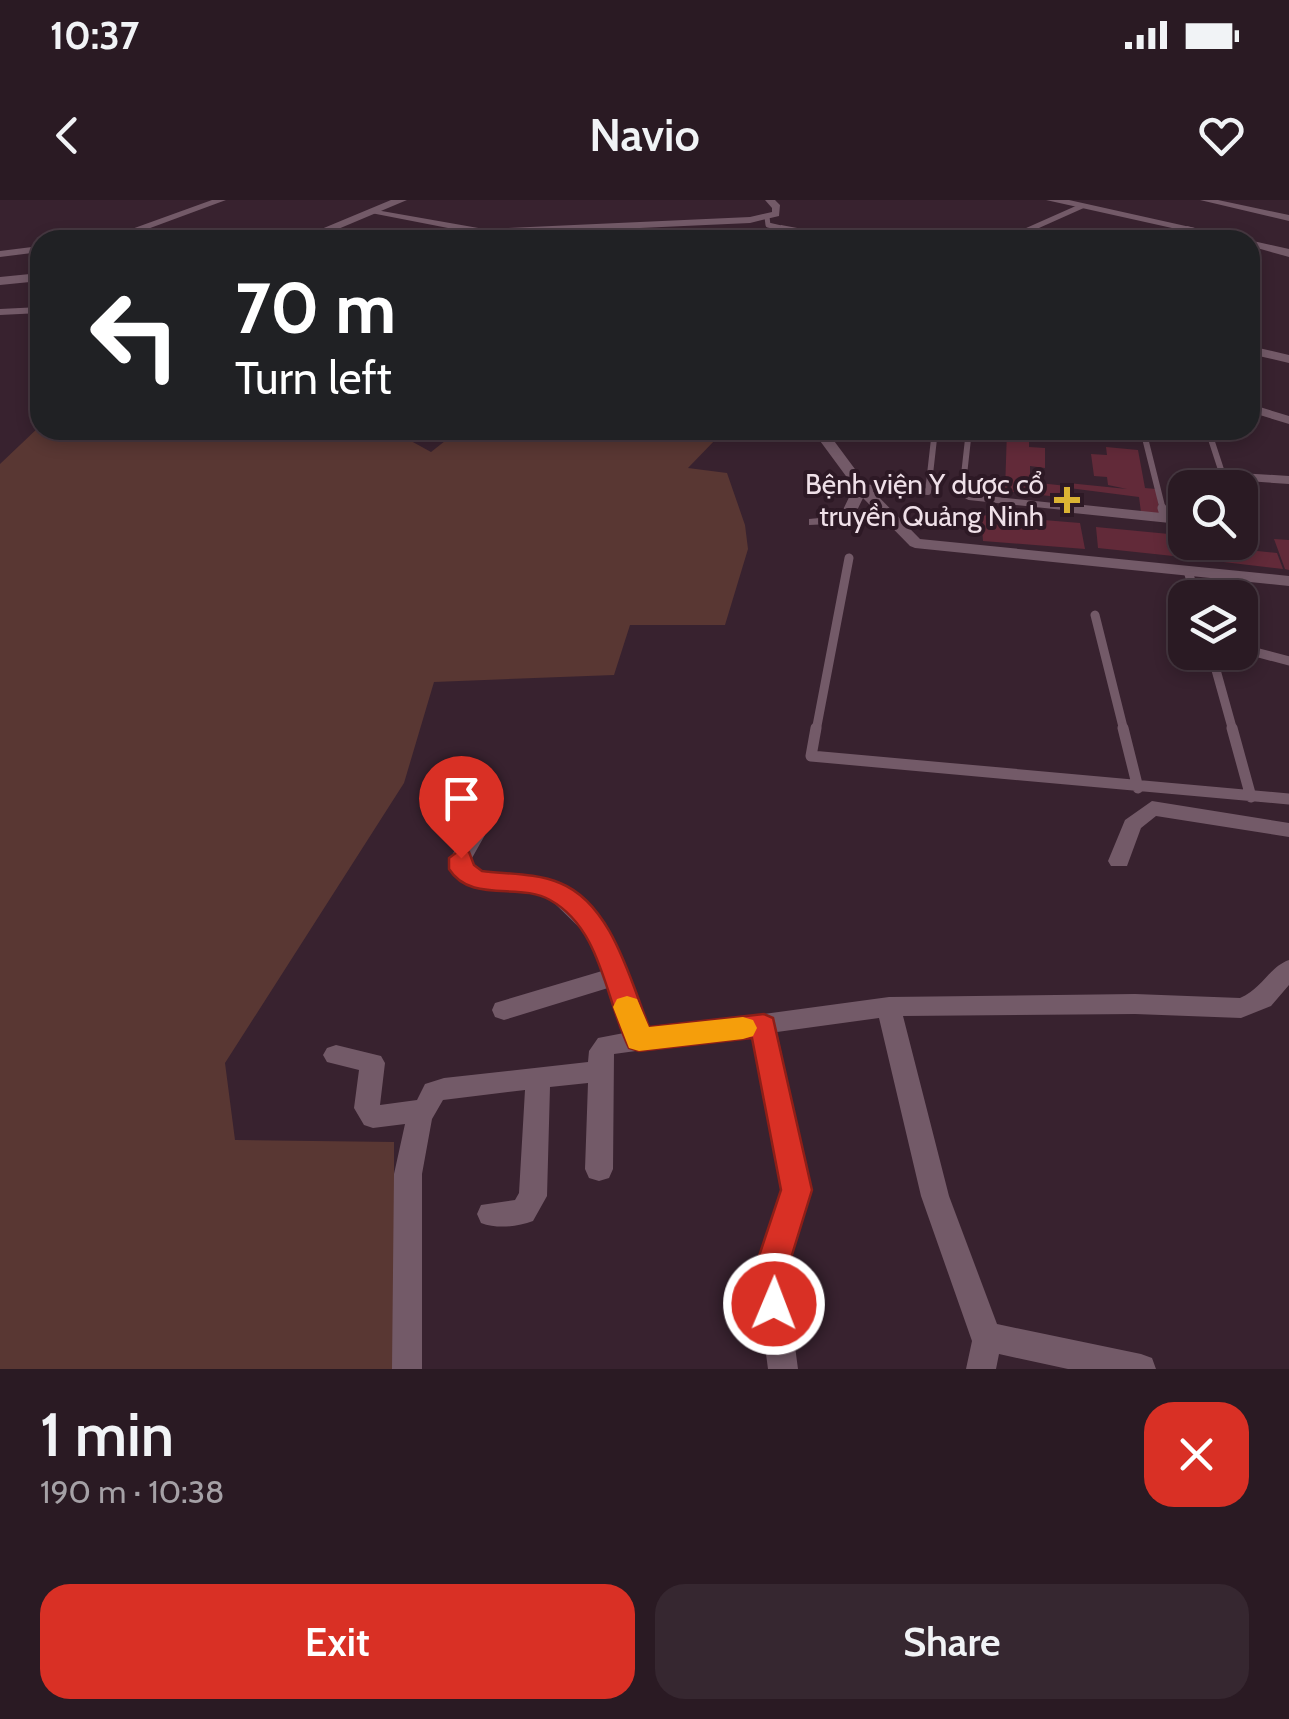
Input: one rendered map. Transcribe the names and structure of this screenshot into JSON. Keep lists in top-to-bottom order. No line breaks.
{"places":{"health":["Bệnh viện Y dược cổ truyền Quảng Ninh"]},"page":{"status":"10:37","header":"Navio","turn":["70 m","Turn left"],"heading":["1 min","190 m · 10:38"],"buttons":["Exit","Share"]}}
